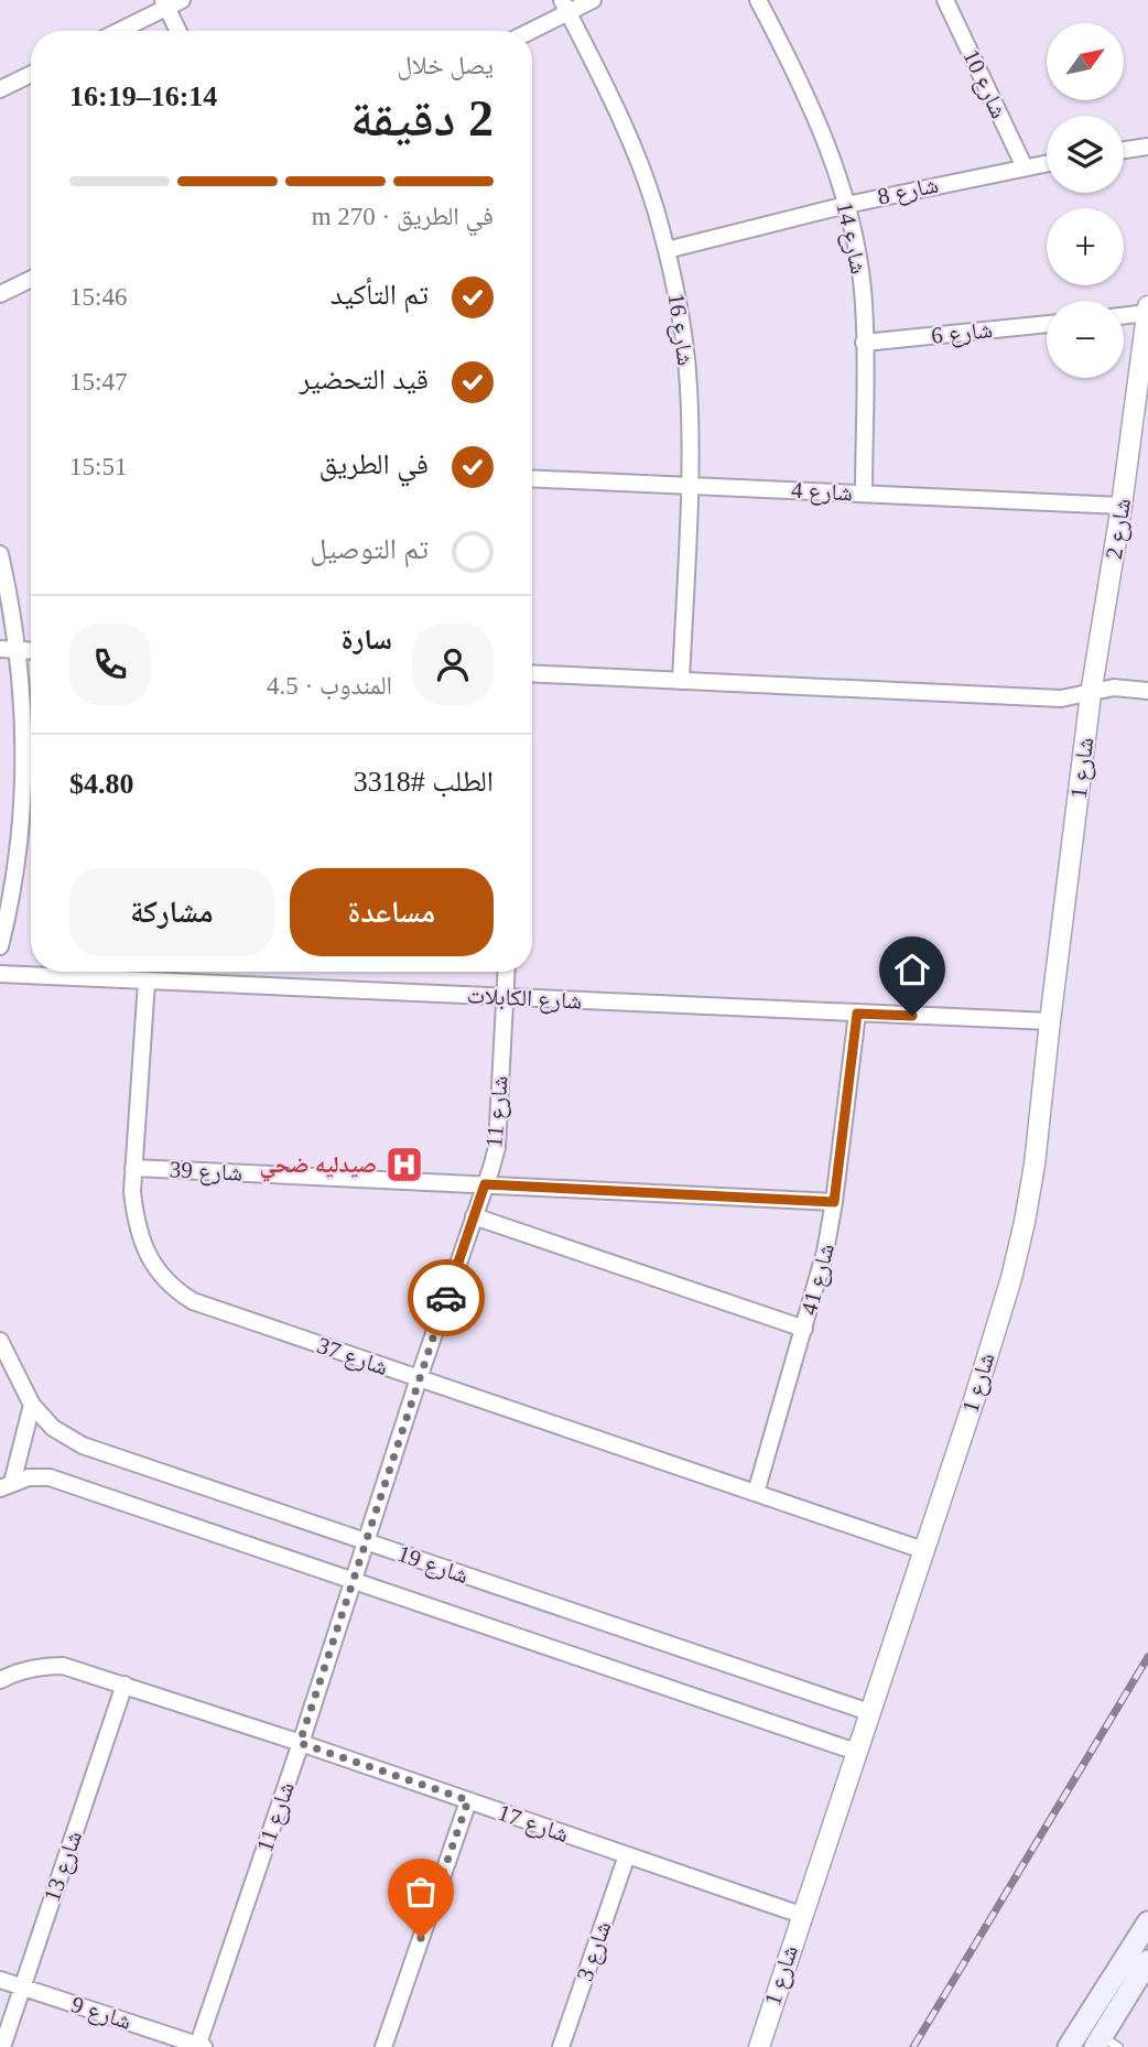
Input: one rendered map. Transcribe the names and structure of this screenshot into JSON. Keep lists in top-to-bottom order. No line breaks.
{"streets":{"street":["شارع 10","شارع 8","شارع 14","شارع 16","شارع 6","شارع 4","شارع 2","شارع 1","شارع الكابلات","شارع 11","شارع 39","شارع 41","شارع 37","شارع 19","شارع 17","شارع 13","شارع 3","شارع 9"]},"crossings":[["شارع 10","شارع 8"],["شارع 8","شارع 14"],["شارع 8","شارع 16"],["شارع 14","شارع 6"],["شارع 14","شارع 4"],["شارع 16","شارع 4"],["شارع 4","شارع 2"],["شارع 2","شارع 1"],["شارع 1","شارع الكابلات"],["شارع 1","شارع 37"],["شارع 1","شارع 19"],["شارع 1","شارع 17"],["شارع الكابلات","شارع 11"],["شارع الكابلات","شارع 41"],["شارع الكابلات","شارع 37"],["شارع 11","شارع 39"],["شارع 11","شارع 37"],["شارع 11","شارع 19"],["شارع 11","شارع 17"],["شارع 11","شارع 9"],["شارع 39","شارع 41"],["شارع 39","شارع 37"],["شارع 41","شارع 37"],["شارع 17","شارع 13"],["شارع 17","شارع 3"],["شارع 13","شارع 9"]],"places":{"hospital":["صيدليه ضحي"]},"north":"top right","page":{"map_buttons":["+","−"],"heading":["2 دقيقة","يصل خلال","16:14–16:19"],"panel":["سارة","المندوب · 4.5","الطلب #3318","$4.80"],"bar":"في الطريق · 270 m","list":[["تم التأكيد","15:46"],["قيد التحضير","15:47"],["في الطريق","15:51"],"تم التوصيل"],"buttons":["مساعدة","مشاركة"]}}
